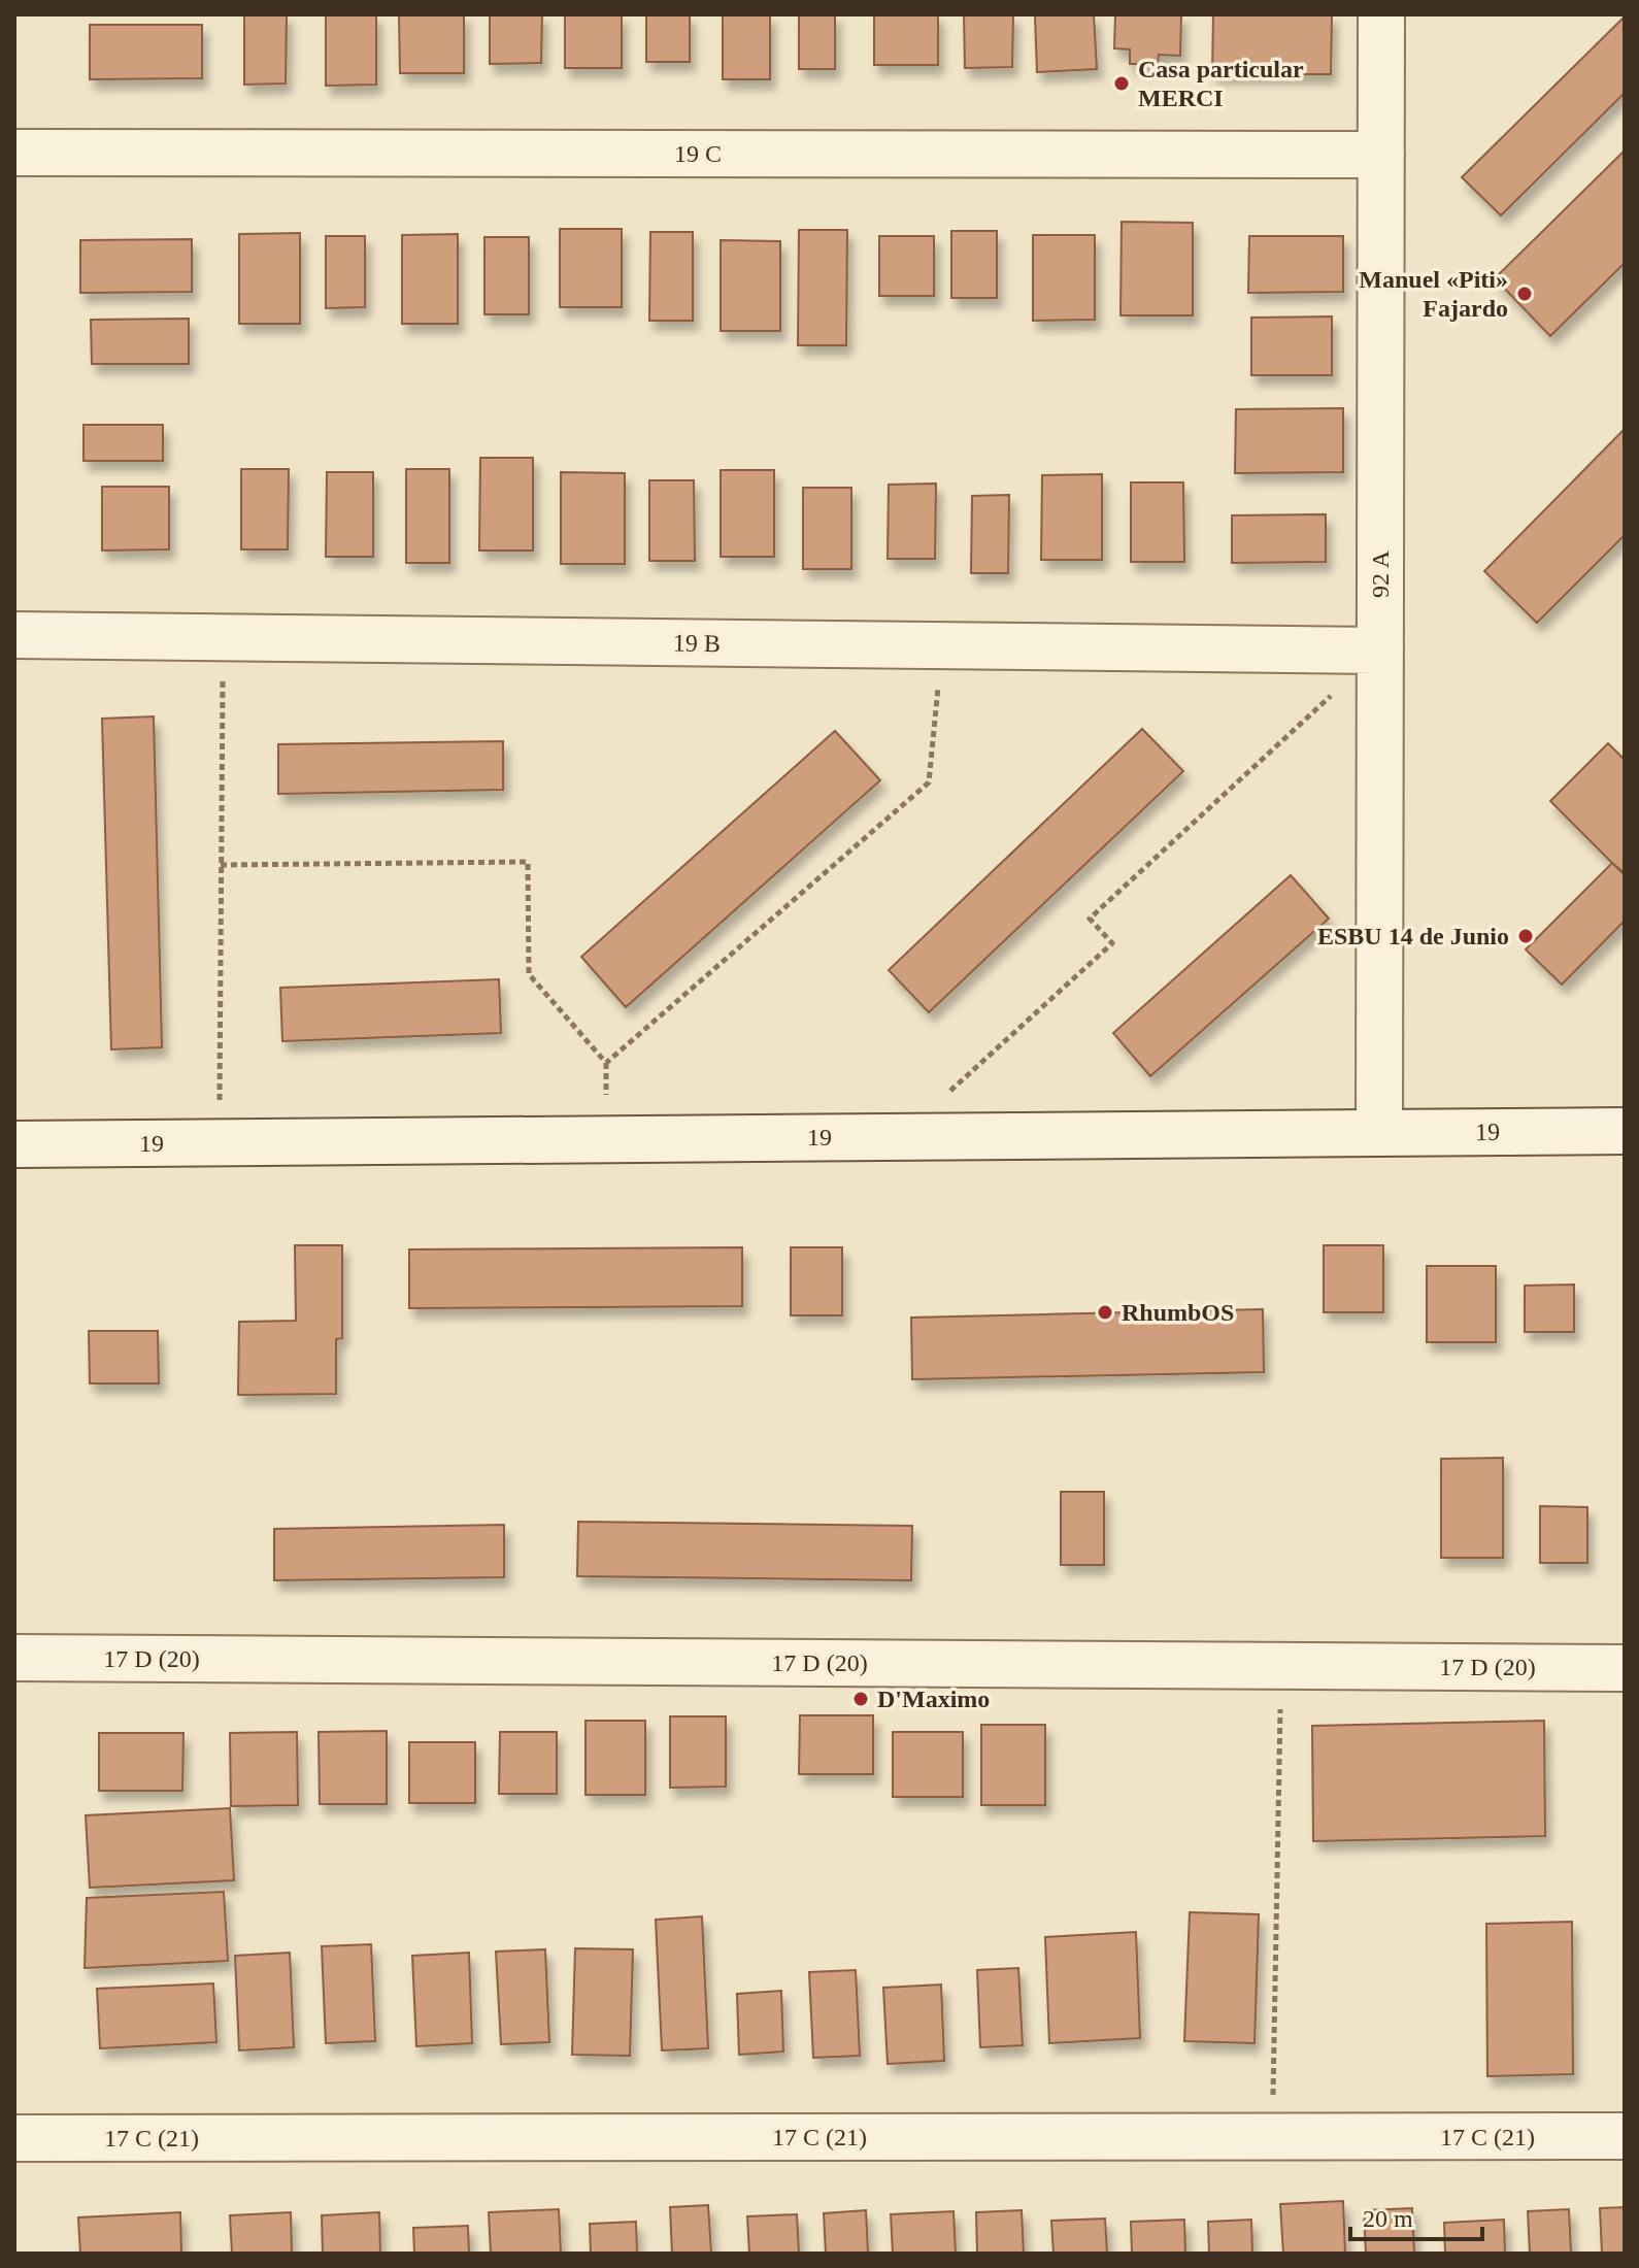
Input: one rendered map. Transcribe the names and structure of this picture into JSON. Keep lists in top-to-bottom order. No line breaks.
{"streets":{"street":["19 C","92 A","19 B","19","17 D (20)","17 C (21)"]},"crossings":[["19 C","92 A"],["92 A","19 B"],["92 A","19"]],"places":["Casa particular MERCI","Manuel «Piti» Fajardo","ESBU 14 de Junio","RhumbOS","D'Maximo"],"scale_bar":"20 m"}
